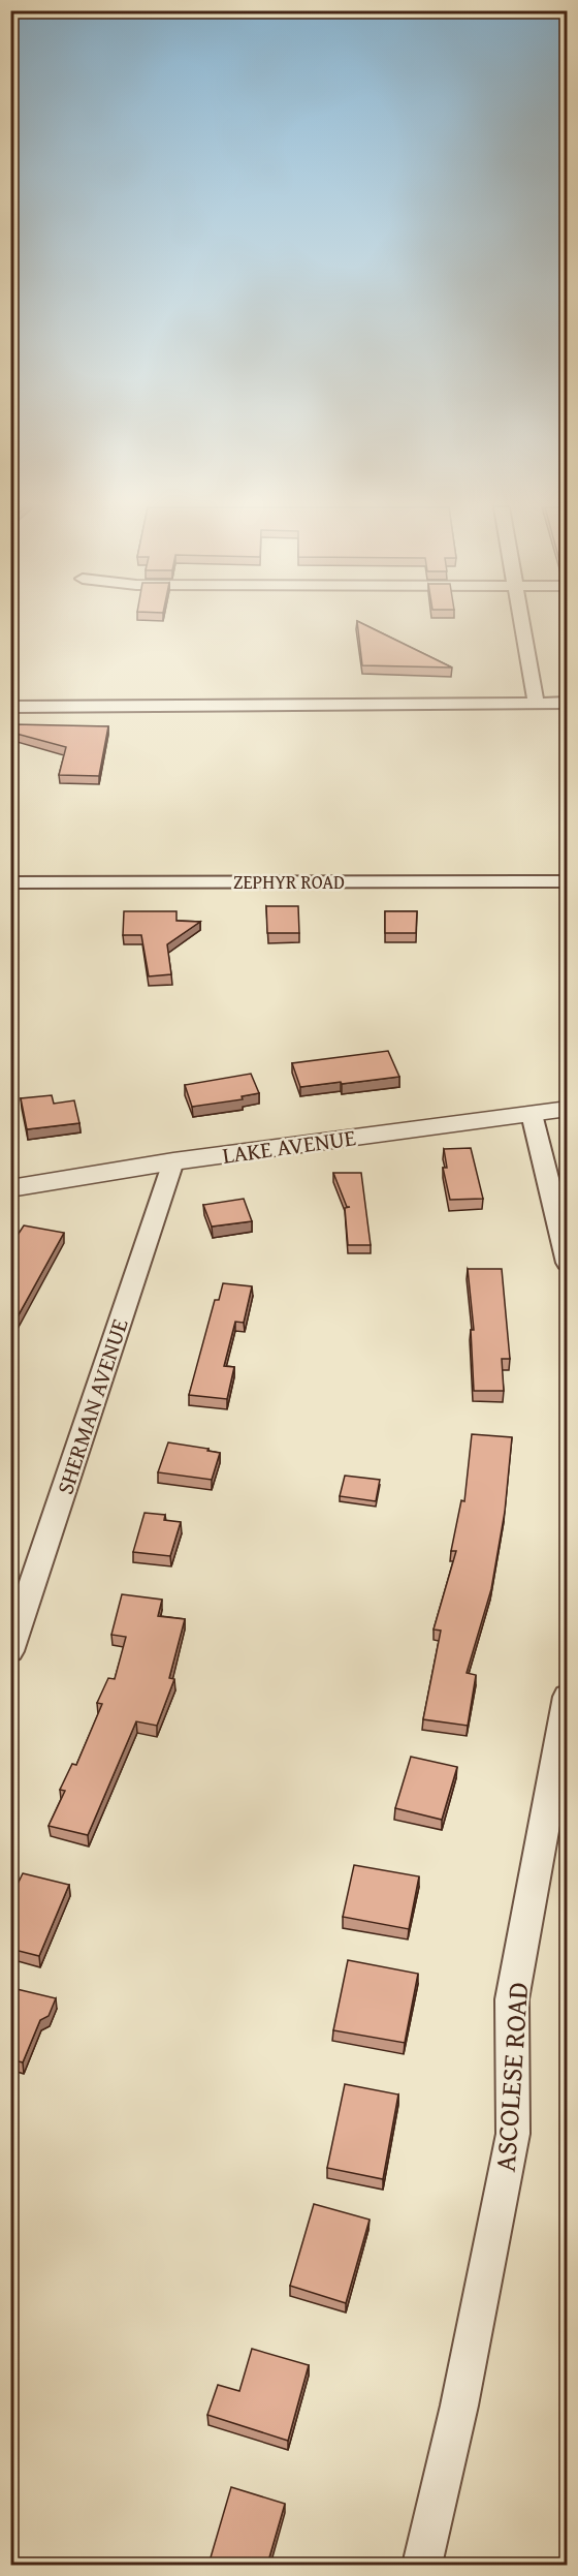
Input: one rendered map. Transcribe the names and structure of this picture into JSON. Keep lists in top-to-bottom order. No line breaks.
{"streets":{"street":["ZEPHYR ROAD","LAKE AVENUE","SHERMAN AVENUE","ASCOLESE ROAD"]},"crossings":[["LAKE AVENUE","SHERMAN AVENUE"]]}
